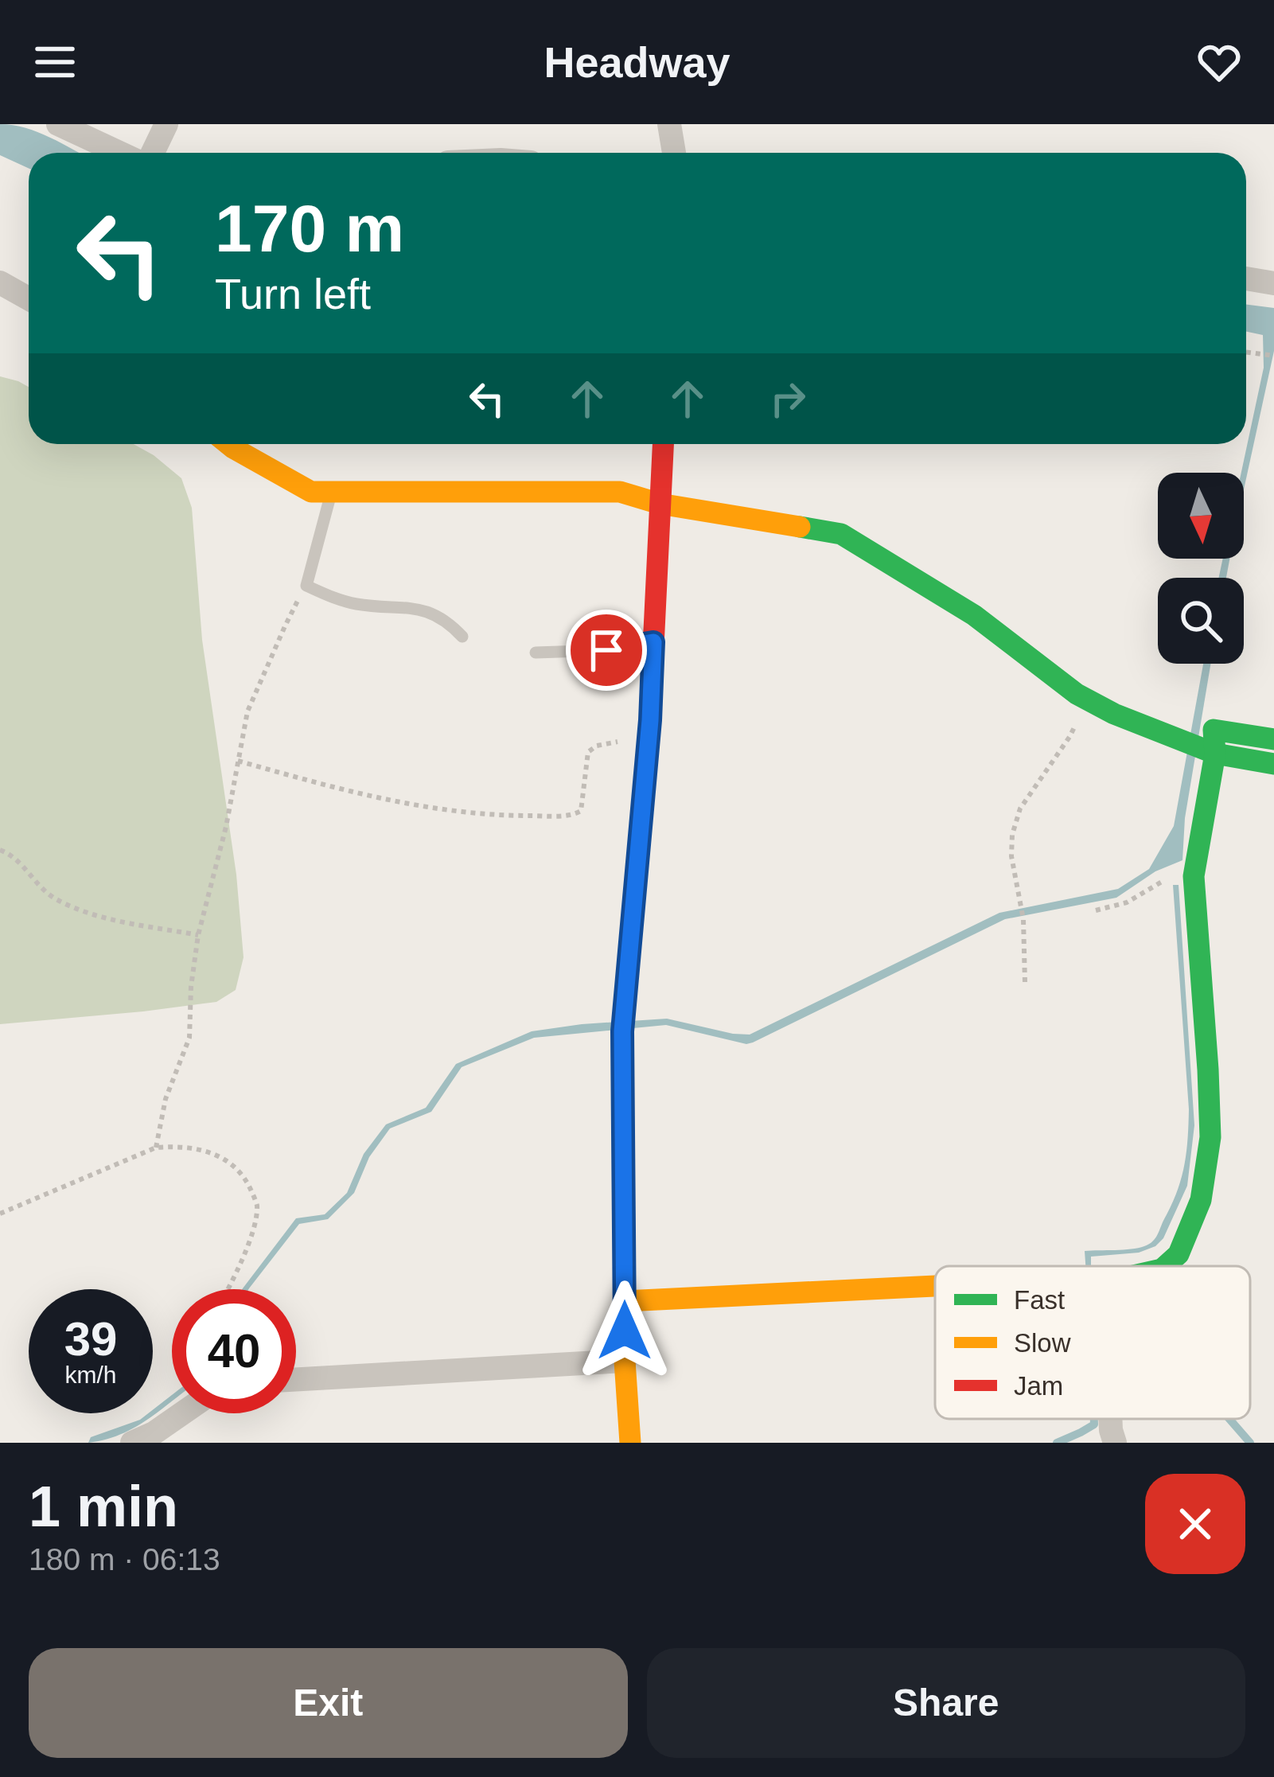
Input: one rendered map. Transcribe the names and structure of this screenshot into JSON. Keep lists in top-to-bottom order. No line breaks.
{"legend":["Fast","Slow","Jam"],"north":"bottom","page":{"header":"Headway","turn":["170 m","Turn left"],"speed":"39 km/h","limit":"40","heading":["1 min","180 m · 06:13"],"buttons":["Exit","Share"]}}
